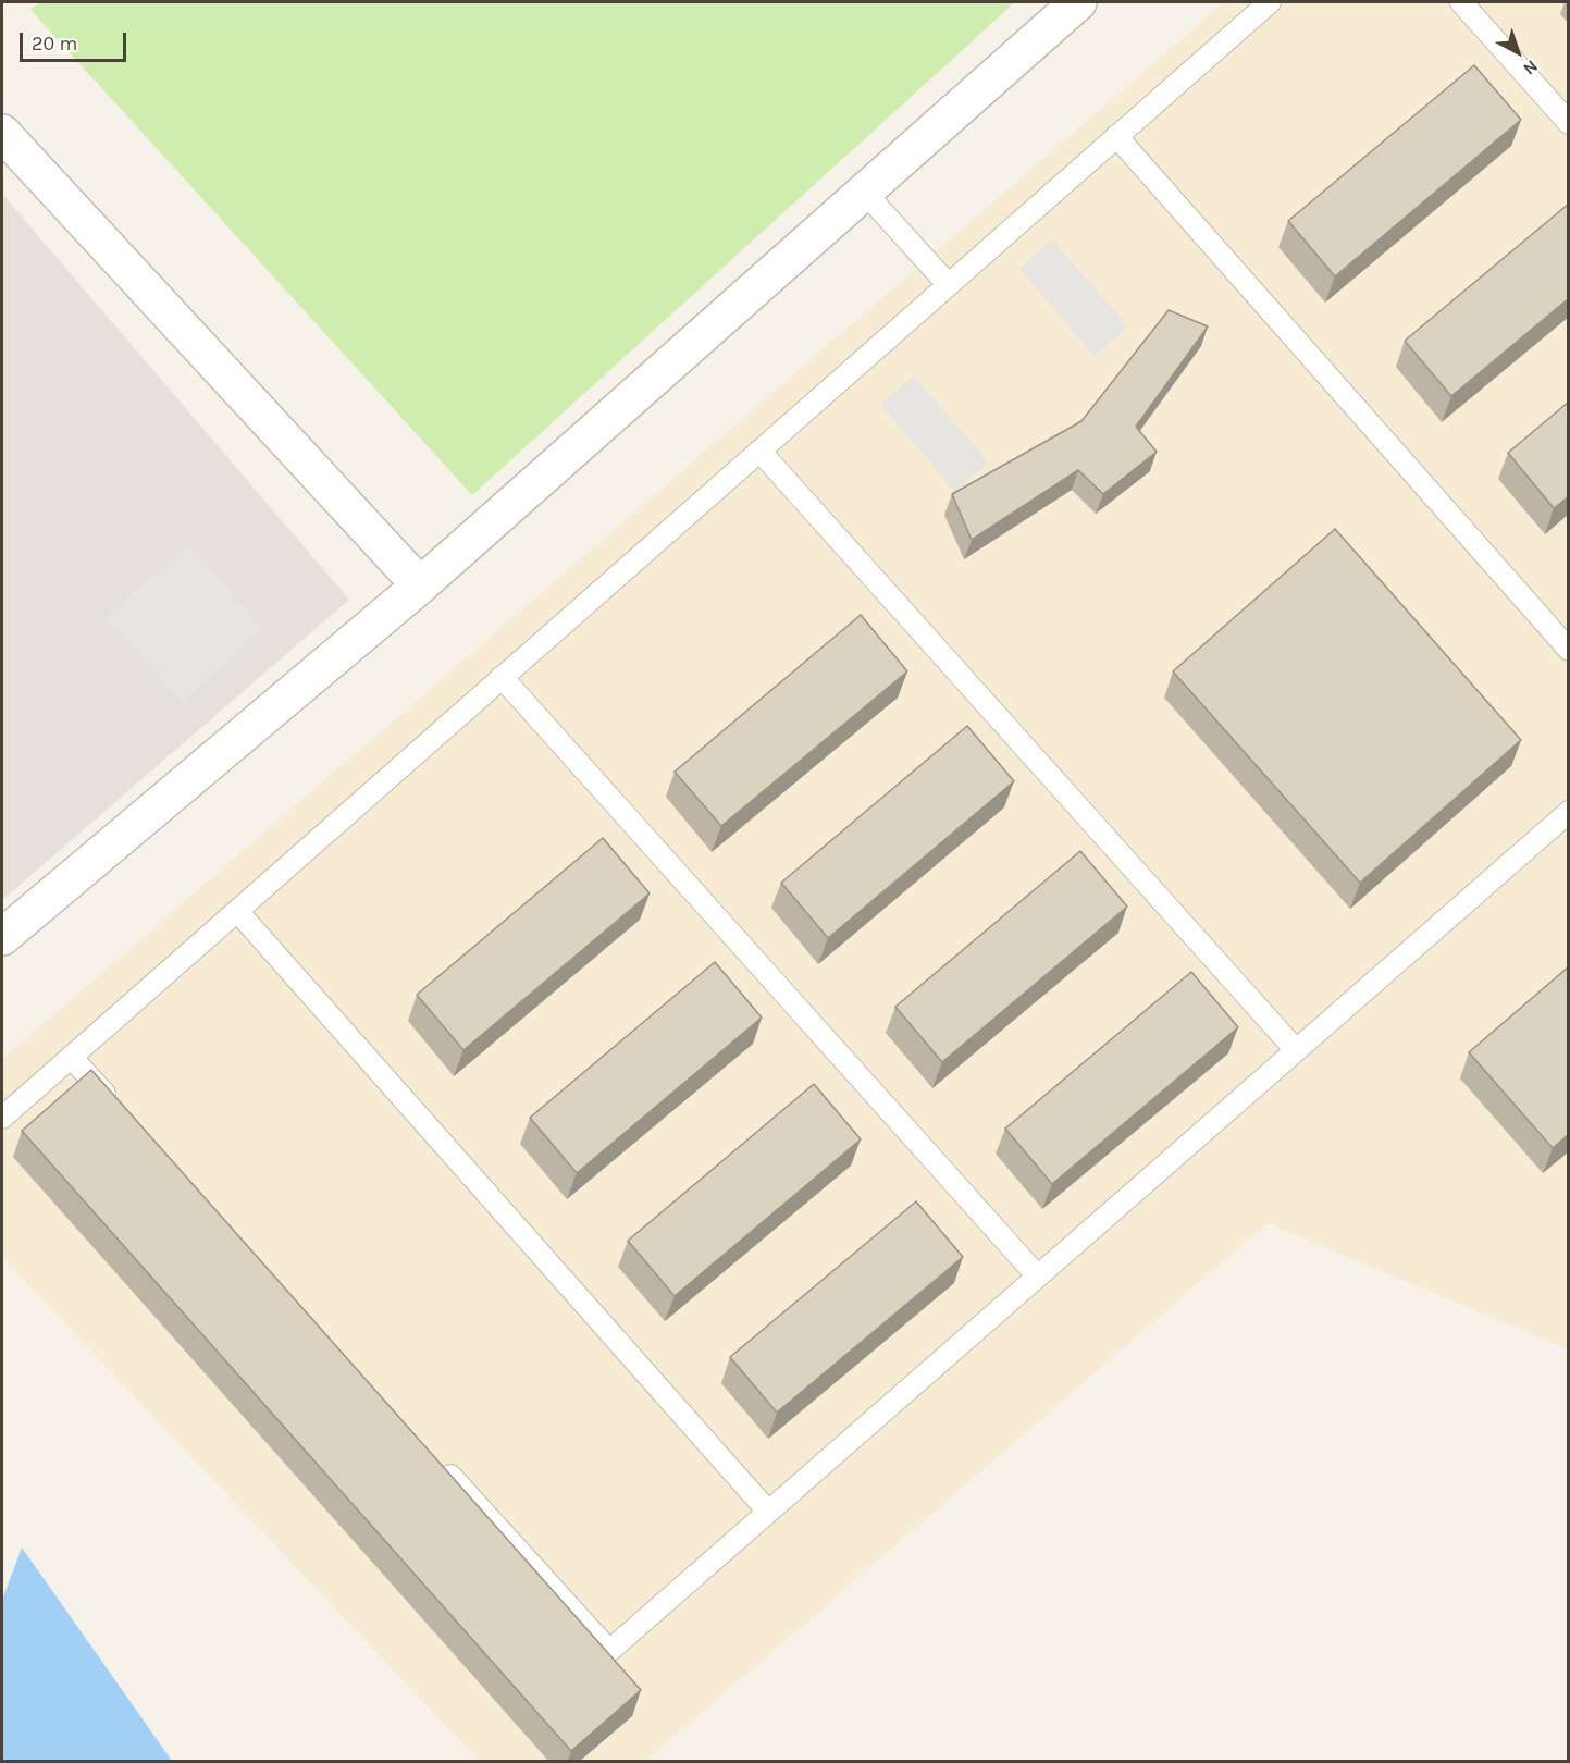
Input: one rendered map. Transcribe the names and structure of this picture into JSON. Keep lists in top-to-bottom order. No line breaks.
{"scale_bar":"20 m","north":"bottom right"}
